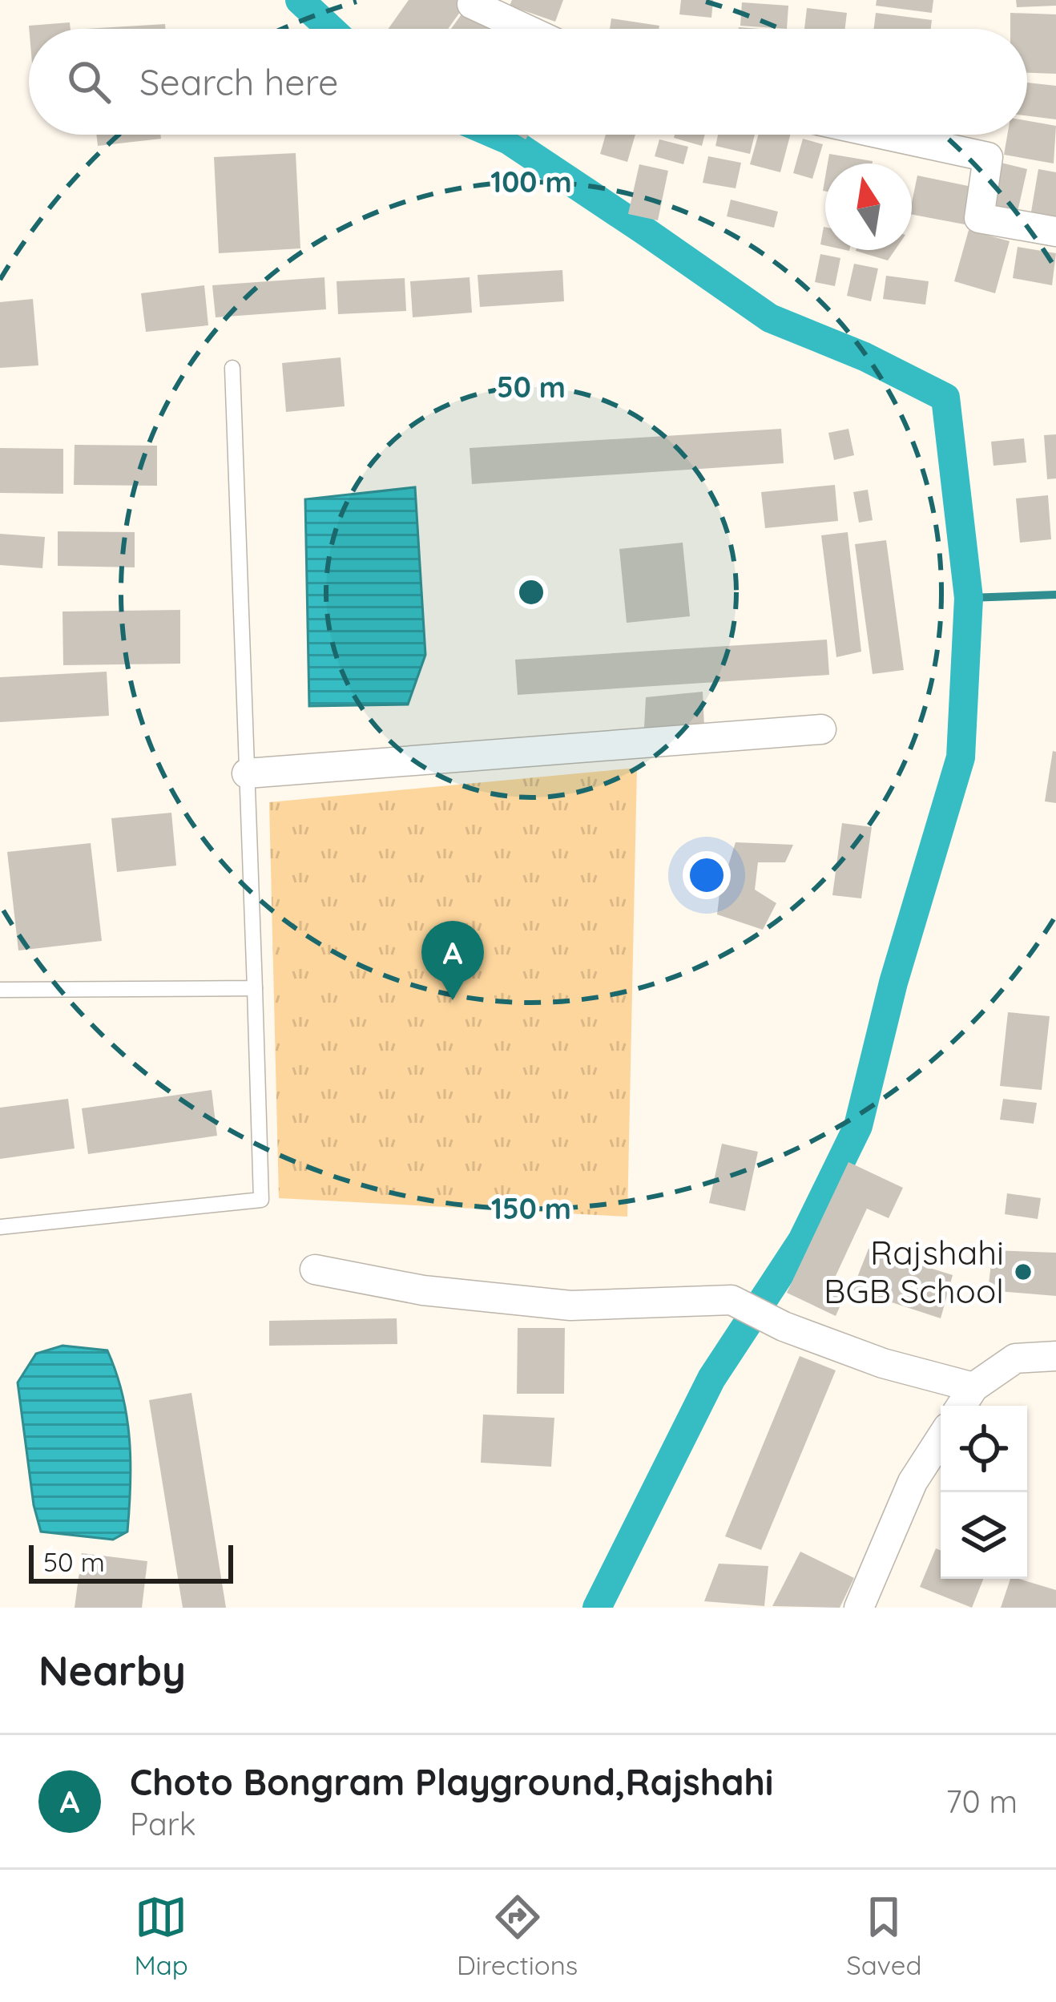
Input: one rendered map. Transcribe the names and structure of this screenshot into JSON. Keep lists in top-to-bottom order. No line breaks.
{"places":["Rajshahi BGB School"],"scale_bar":"50 m","north":"top","page":{"search":"Search here","pins":"A","scale":"50 m","heading":"Nearby","list":[{"mark":"A","name":"Choto Bongram Playground,Rajshahi","note":"Park","value":"70 m"}],"nav":["Map","Directions","Saved"]},"rings":["100 m","50 m","150 m"]}
